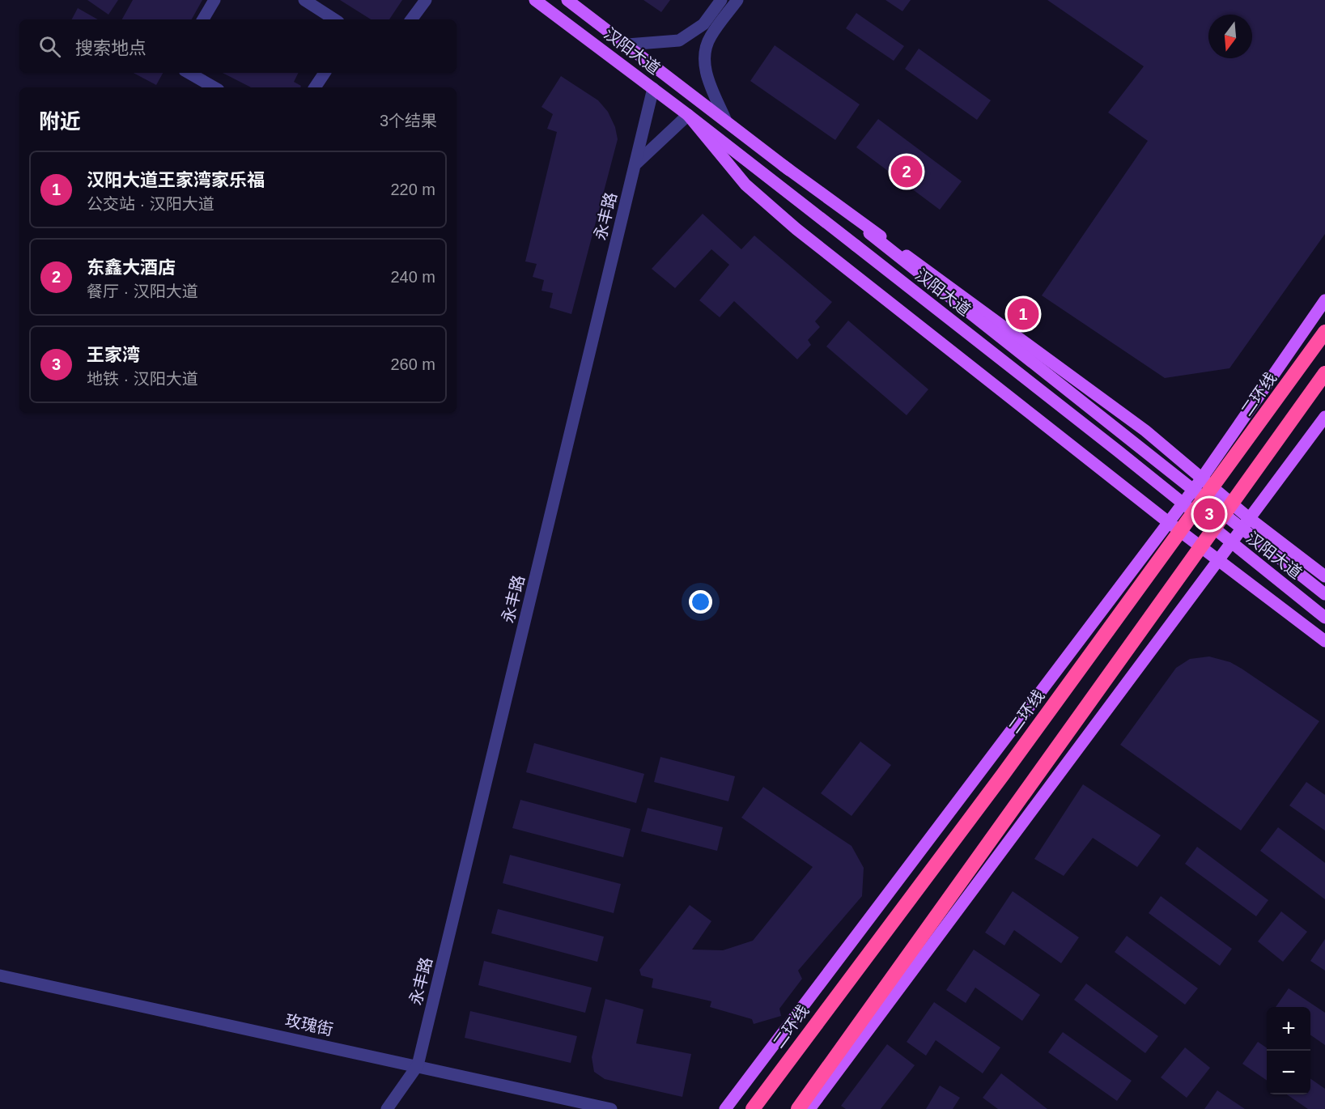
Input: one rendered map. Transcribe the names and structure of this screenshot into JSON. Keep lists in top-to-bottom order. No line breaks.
{"streets":{"highway":["二环线"],"main road":["汉阳大道"],"street":["永丰路","玫瑰街"]},"crossings":[["汉阳大道","永丰路"],["永丰路","玫瑰街"]],"north":"bottom","page":{"search":"搜索地点","heading":["附近","3个结果"],"list":[{"mark":"1","name":"汉阳大道王家湾家乐福","note":"公交站 · 汉阳大道","value":"220 m"},{"mark":"2","name":"东鑫大酒店","note":"餐厅 · 汉阳大道","value":"240 m"},{"mark":"3","name":"王家湾","note":"地铁 · 汉阳大道","value":"260 m"}],"pins":["2","1","3"],"map_buttons":["+","−"]}}
